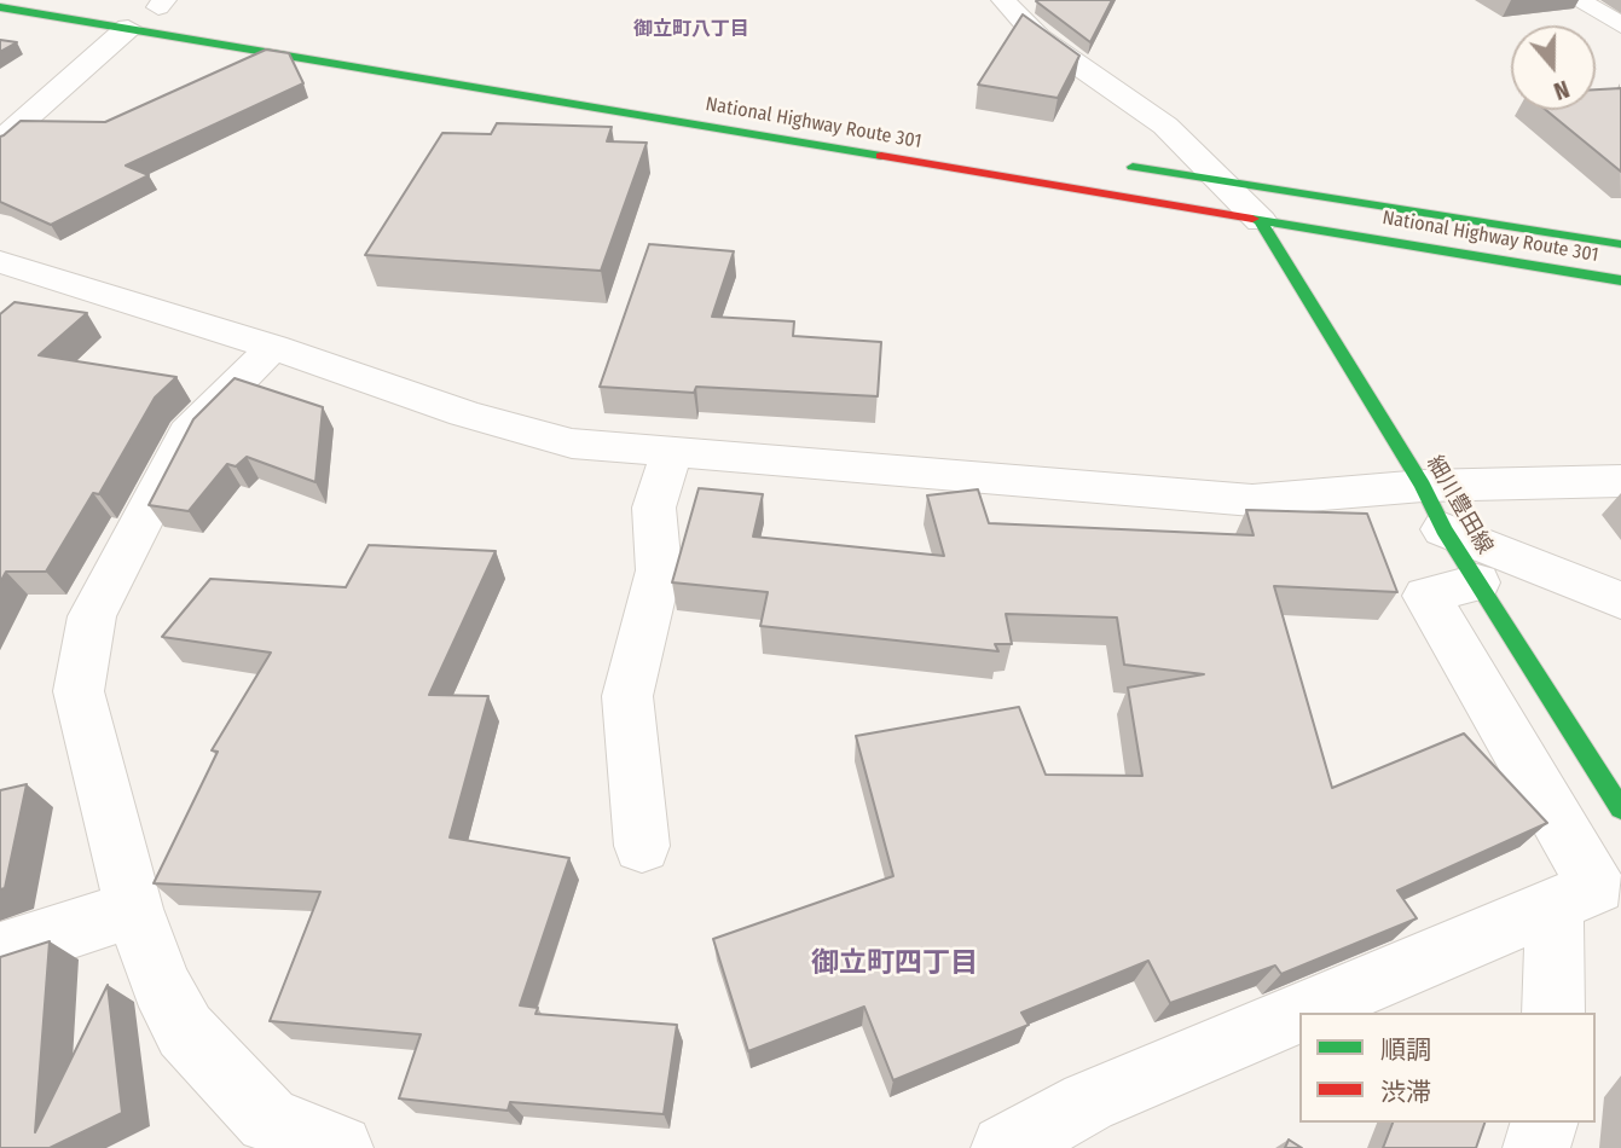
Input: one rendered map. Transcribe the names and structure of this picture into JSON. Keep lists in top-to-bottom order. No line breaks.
{"streets":{"main road":["National Highway Route 301","細川豊田線"]},"crossings":[["National Highway Route 301","細川豊田線"]],"districts":["御立町八丁目","御立町四丁目"],"legend":["順調","渋滞"],"north":"bottom"}
